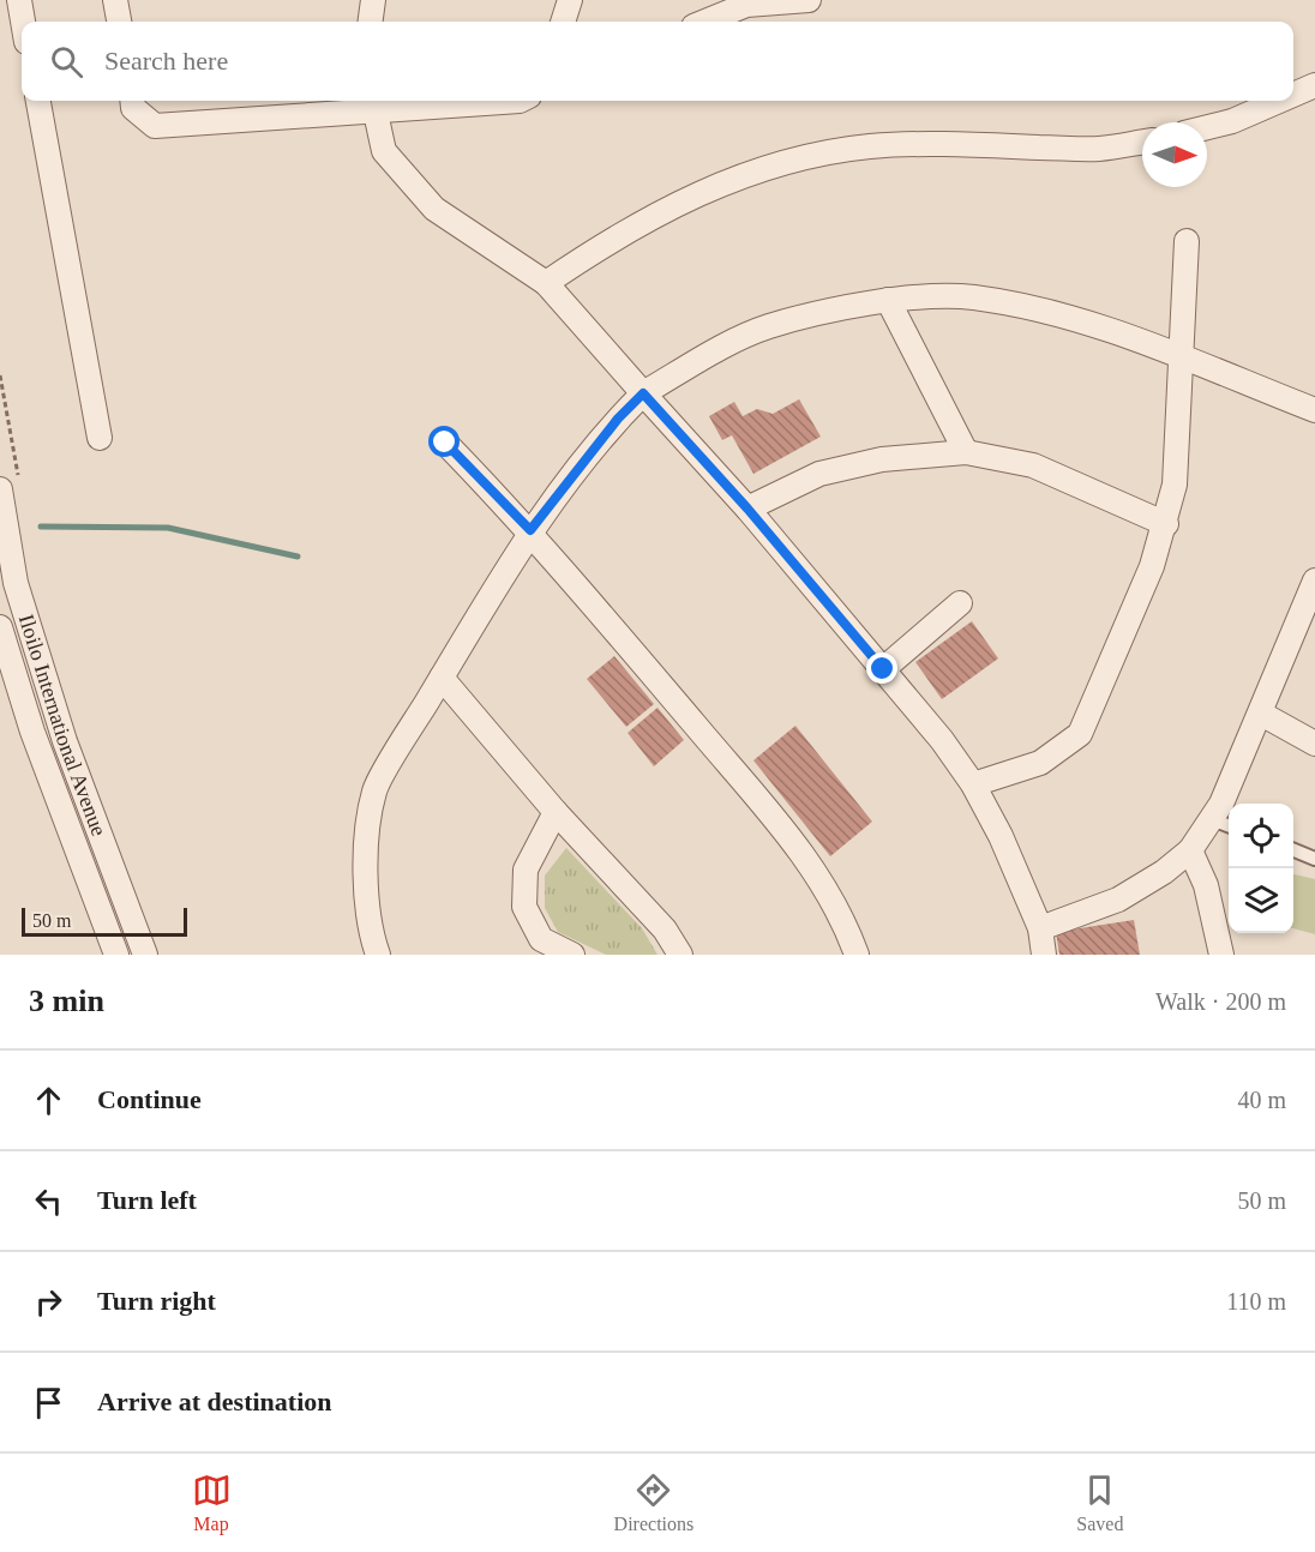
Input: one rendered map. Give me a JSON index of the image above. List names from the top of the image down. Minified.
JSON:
{"streets":{"street":["Iloilo International Avenue"]},"scale_bar":"50 m","north":"right","page":{"search":"Search here","scale":"50 m","heading":["3 min","Walk · 200 m"],"list":[["Continue","40 m"],["Turn left","50 m"],["Turn right","110 m"],"Arrive at destination"],"nav":["Map","Directions","Saved"]}}
